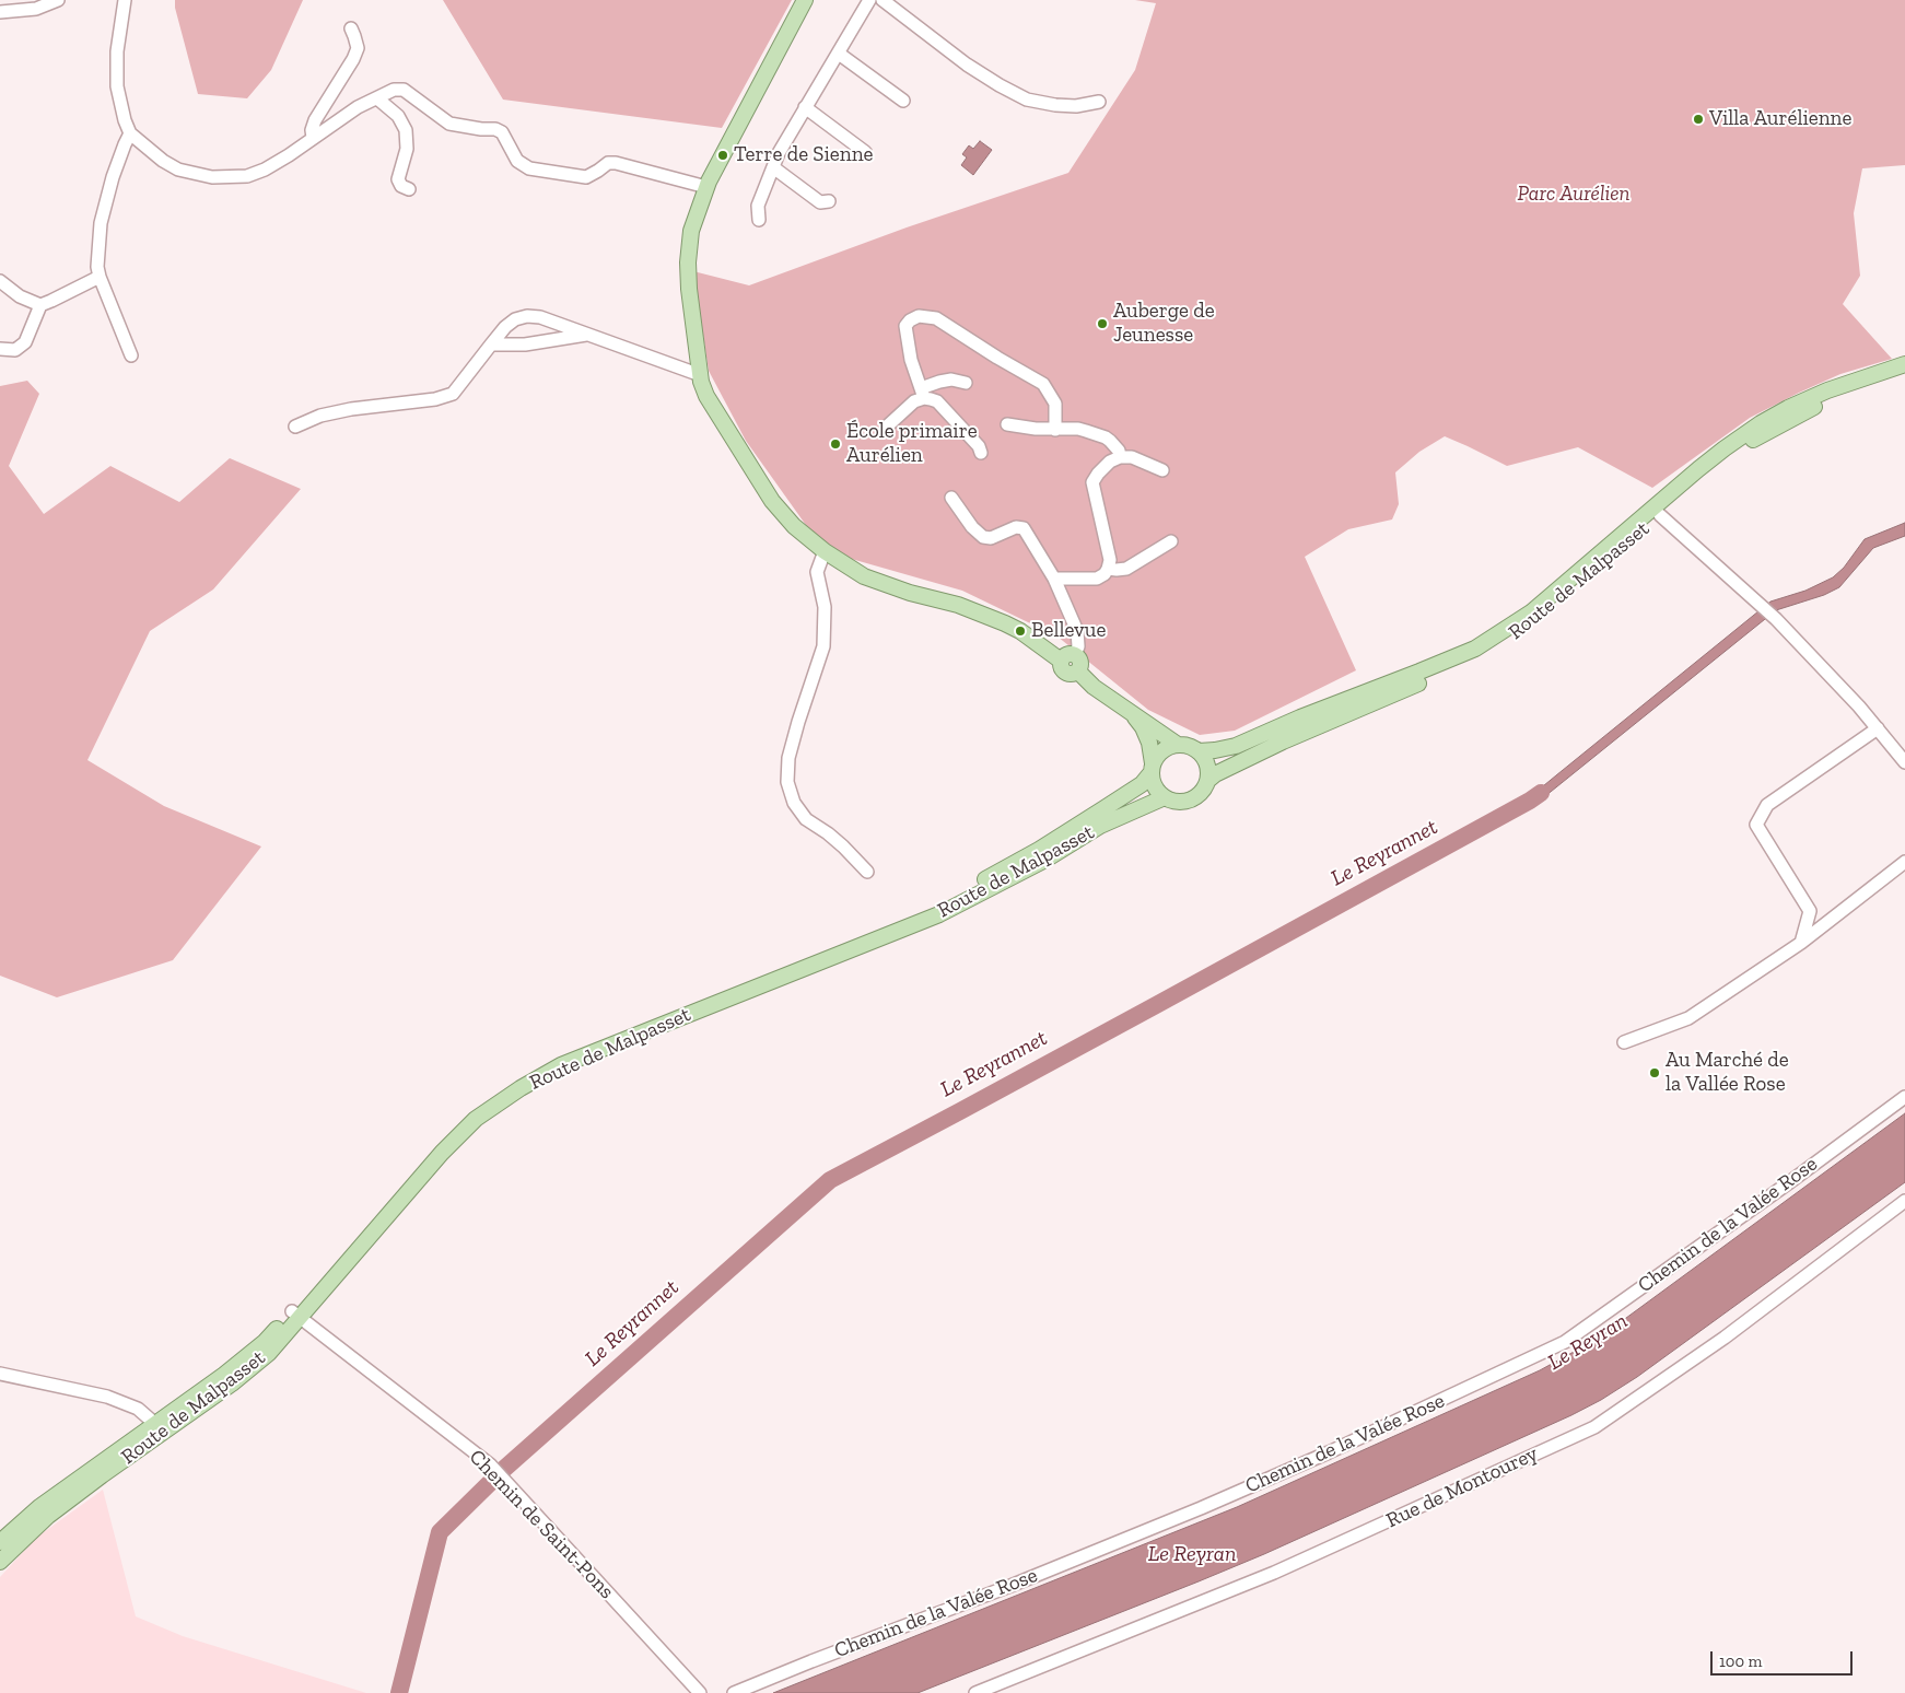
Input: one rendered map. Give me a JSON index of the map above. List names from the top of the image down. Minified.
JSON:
{"streets":{"main road":["Route de Malpasset"],"street":["Chemin de la Valée Rose","Rue de Montourey","Chemin de Saint-Pons"]},"crossings":[["Route de Malpasset","Chemin de Saint-Pons"]],"water":["Le Reyrannet","Le Reyran"],"parks":["Parc Aurélien"],"places":["Villa Aurélienne","Terre de Sienne","Auberge de Jeunesse","École primaire Aurélien","Bellevue","Au Marché de la Vallée Rose"],"scale_bar":"100 m"}
